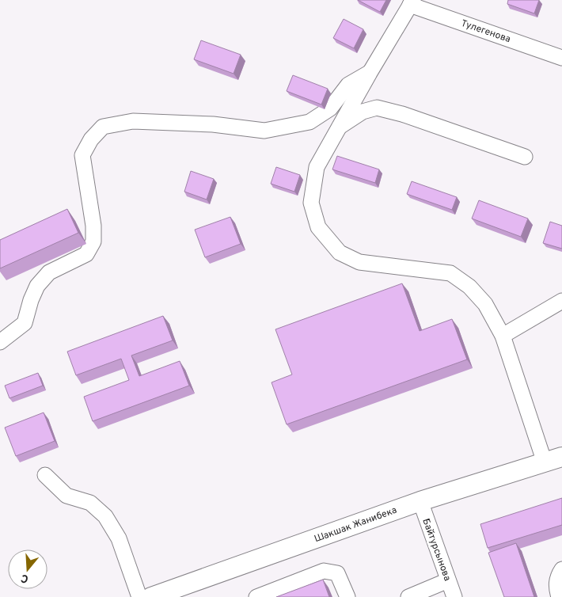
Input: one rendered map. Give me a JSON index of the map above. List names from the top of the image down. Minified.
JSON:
{"streets":{"main road":["Шакшак Жанибека"],"street":["Тулегенова","Байтурсынова"]},"crossings":[["Шакшак Жанибека","Байтурсынова"]],"north":"bottom"}
